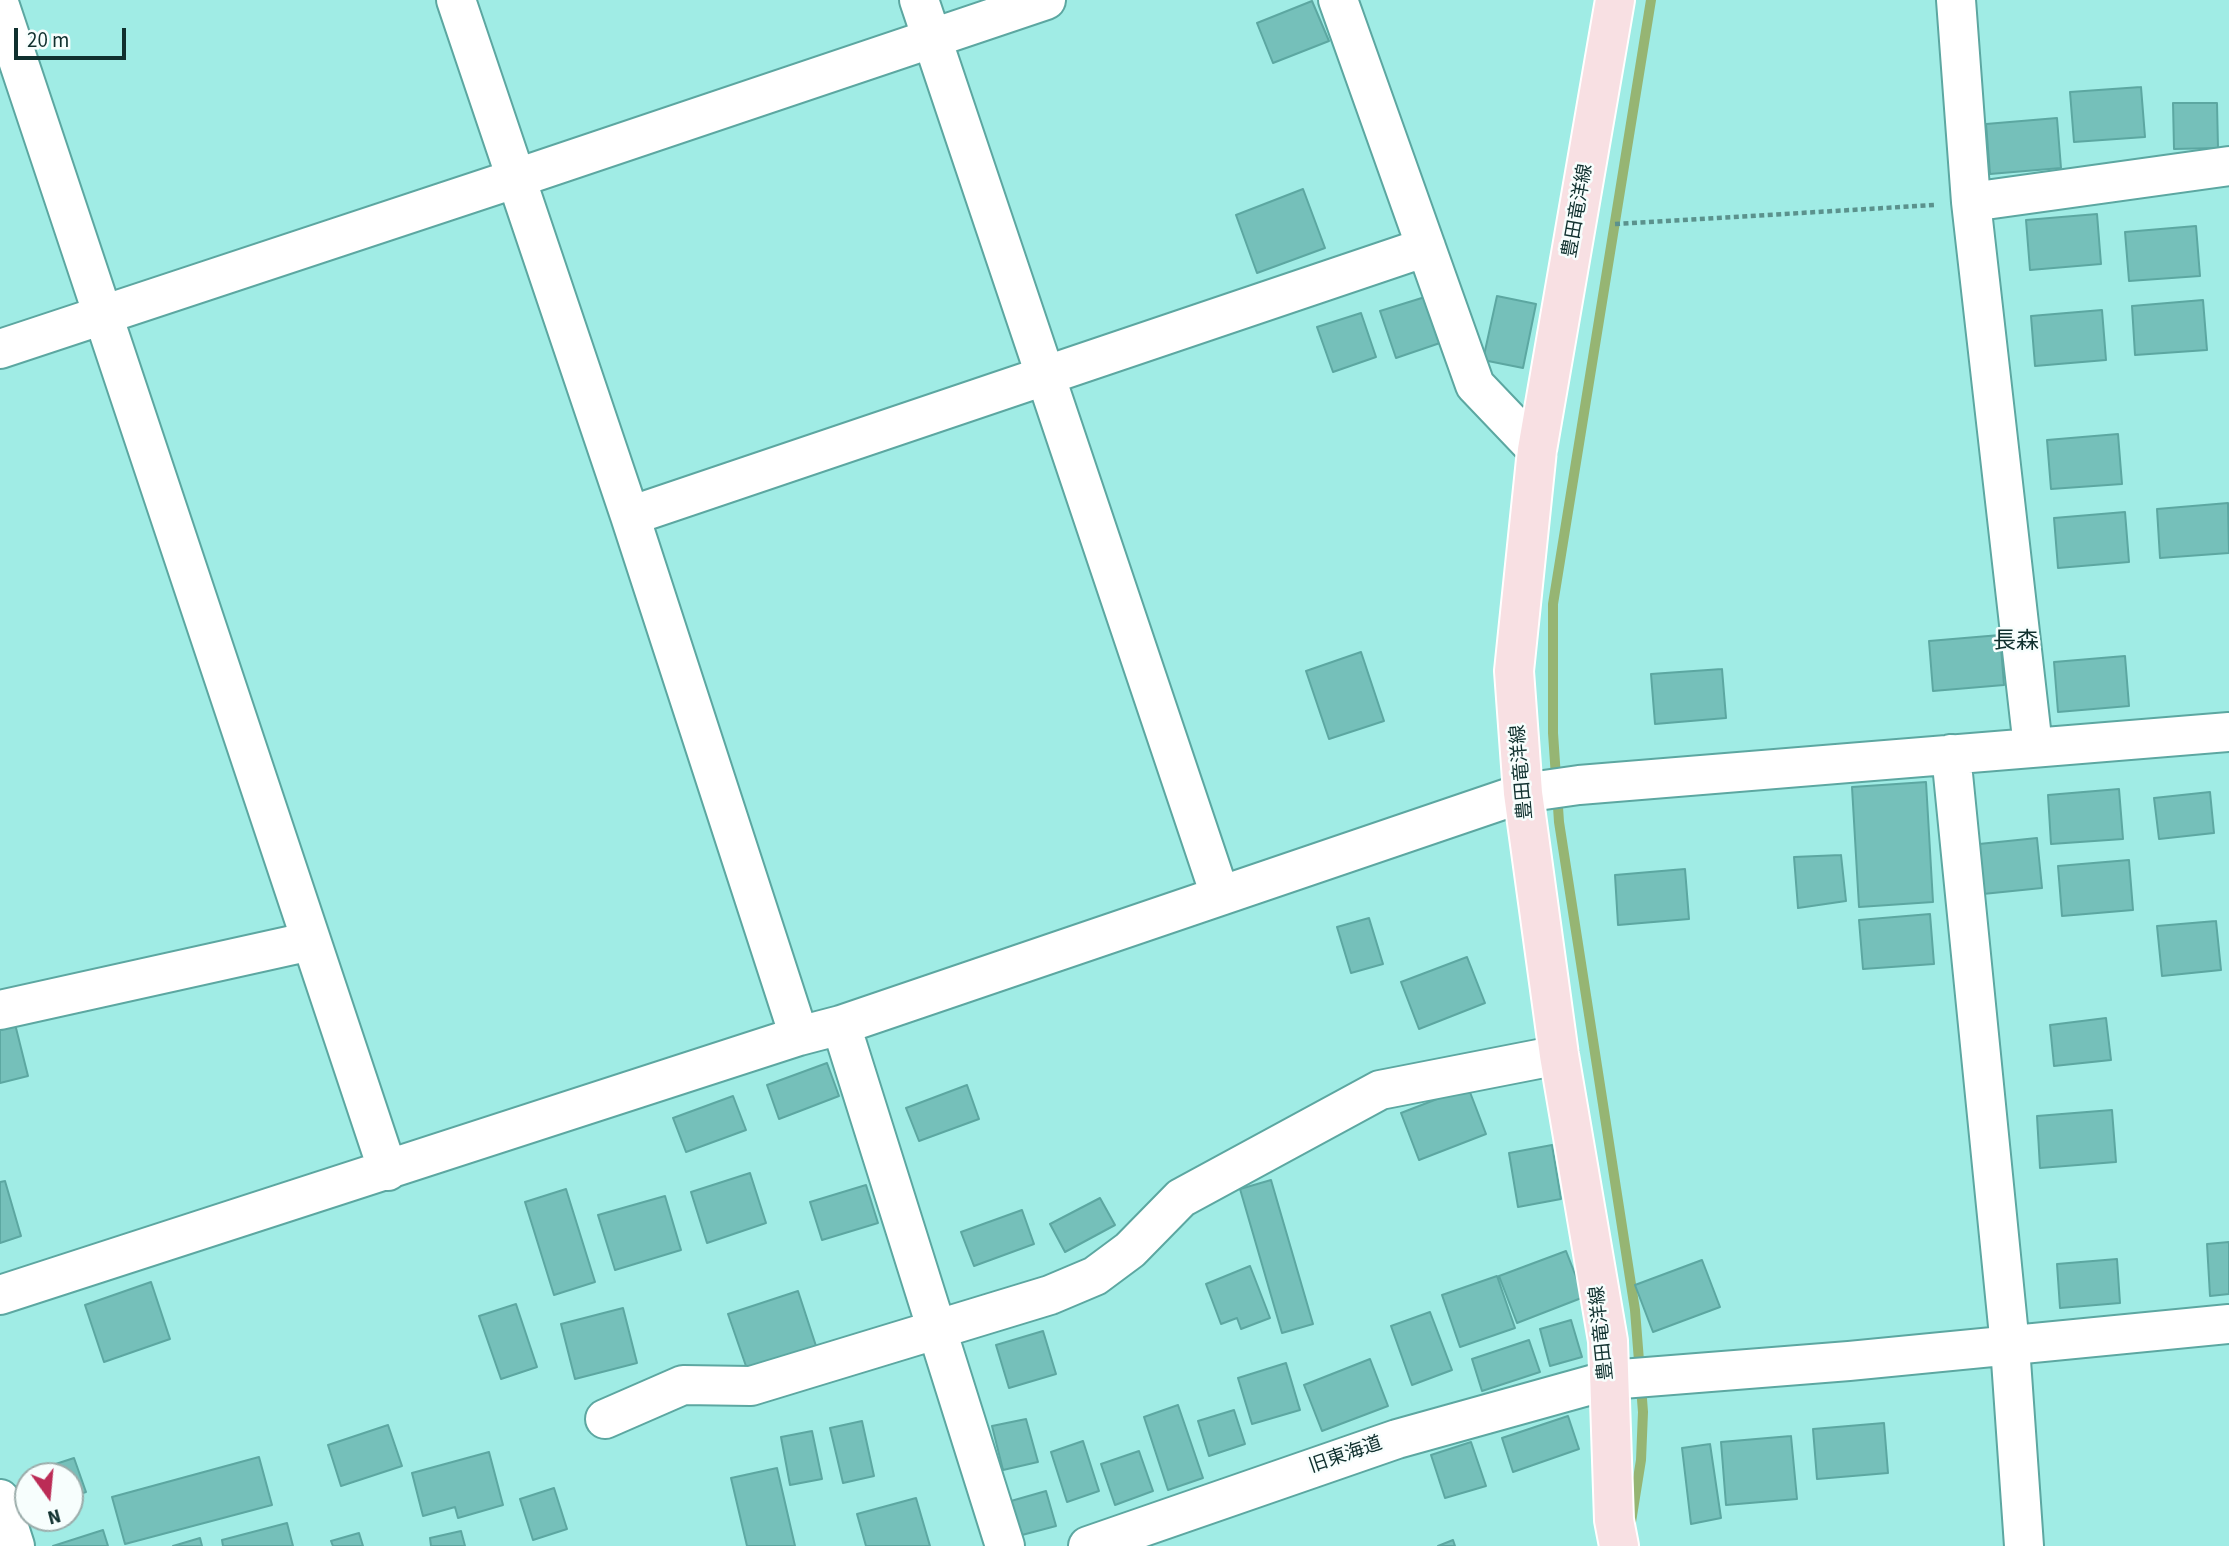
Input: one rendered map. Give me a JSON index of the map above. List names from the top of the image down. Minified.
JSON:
{"streets":{"main road":["豊田竜洋線"],"street":["旧東海道"]},"crossings":[["豊田竜洋線","旧東海道"]],"districts":["長森"],"scale_bar":"20 m","north":"bottom"}
